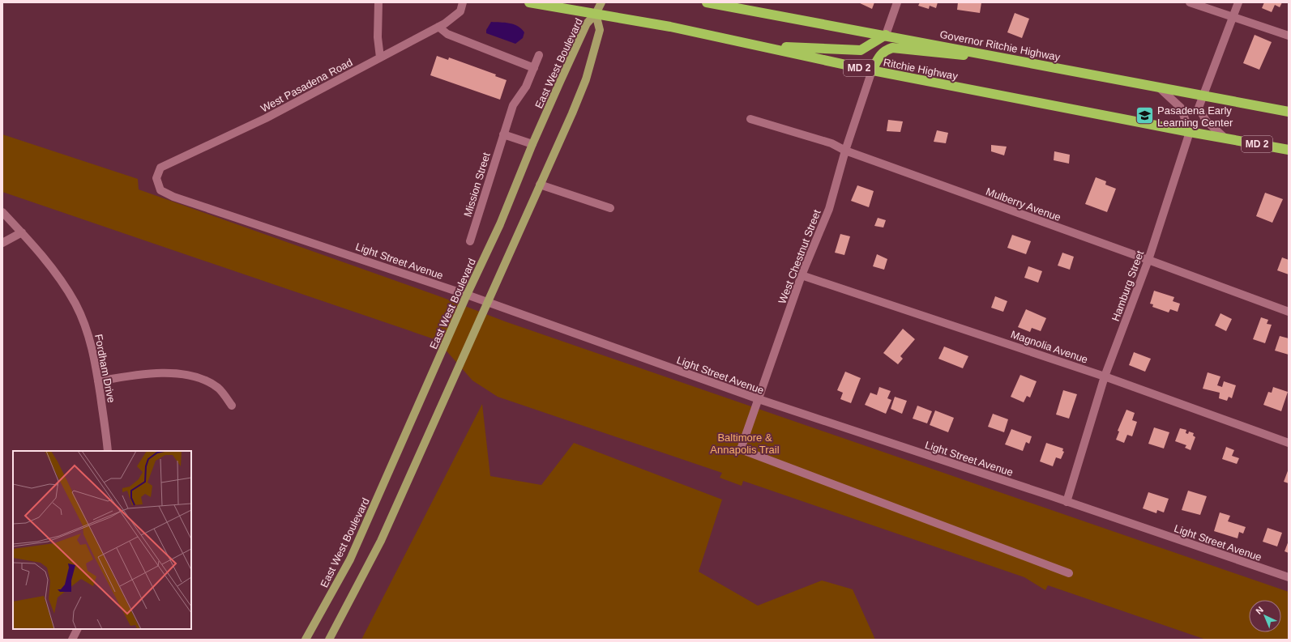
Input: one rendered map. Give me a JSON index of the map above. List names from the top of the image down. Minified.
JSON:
{"streets":{"highway":["Governor Ritchie Highway","MD 2","Ritchie Highway"],"main road":["East West Boulevard"],"street":["West Pasadena Road","Mission Street","Mulberry Avenue","West Chestnut Street","Light Street Avenue","Hamburg Street","Magnolia Avenue","Fordham Drive"]},"crossings":[["East West Boulevard","Ritchie Highway"],["East West Boulevard","Light Street Avenue"],["Ritchie Highway","West Chestnut Street"],["Ritchie Highway","Hamburg Street"],["West Pasadena Road","Light Street Avenue"],["Mulberry Avenue","West Chestnut Street"],["Mulberry Avenue","Hamburg Street"],["West Chestnut Street","Light Street Avenue"],["West Chestnut Street","Magnolia Avenue"],["Light Street Avenue","Hamburg Street"],["Hamburg Street","Magnolia Avenue"]],"parks":["Baltimore & Annapolis Trail"],"places":{"school or university":["Pasadena Early Learning Center"]},"north":"top left"}
